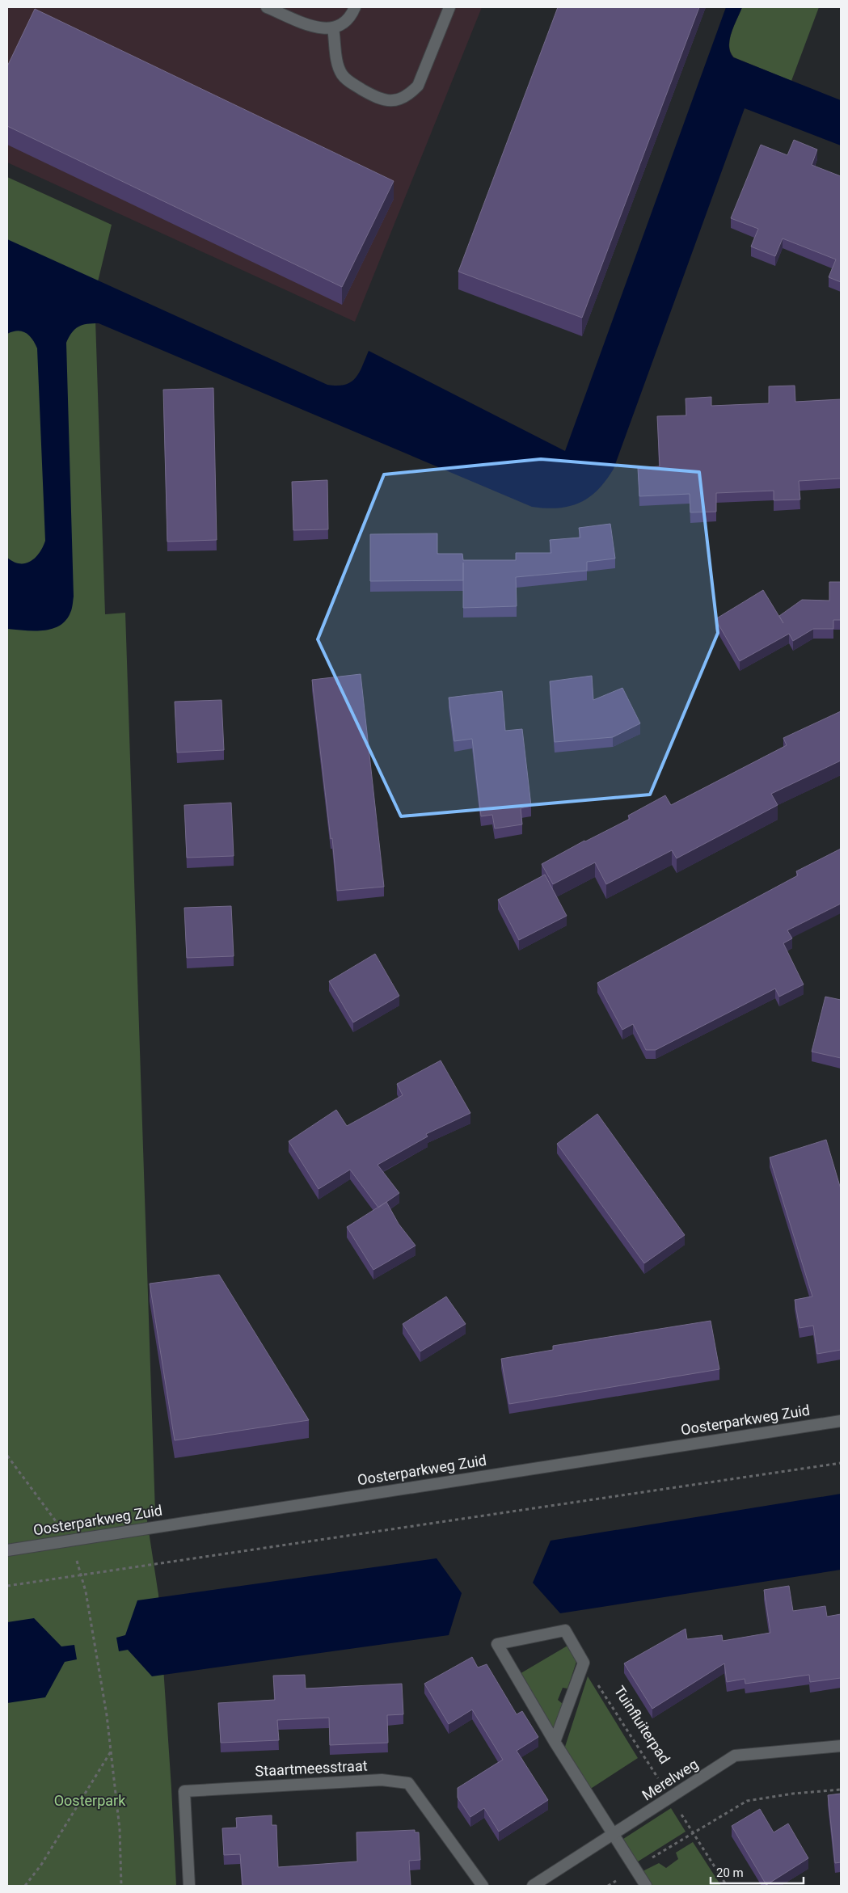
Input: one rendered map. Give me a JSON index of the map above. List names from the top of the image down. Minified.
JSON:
{"streets":{"street":["Oosterparkweg Zuid","Staartmeesstraat","Merelweg"],"path":["Tuinfluiterpad"]},"crossings":[["Tuinfluiterpad","Merelweg"]],"parks":["Oosterpark"],"scale_bar":"20 m"}
